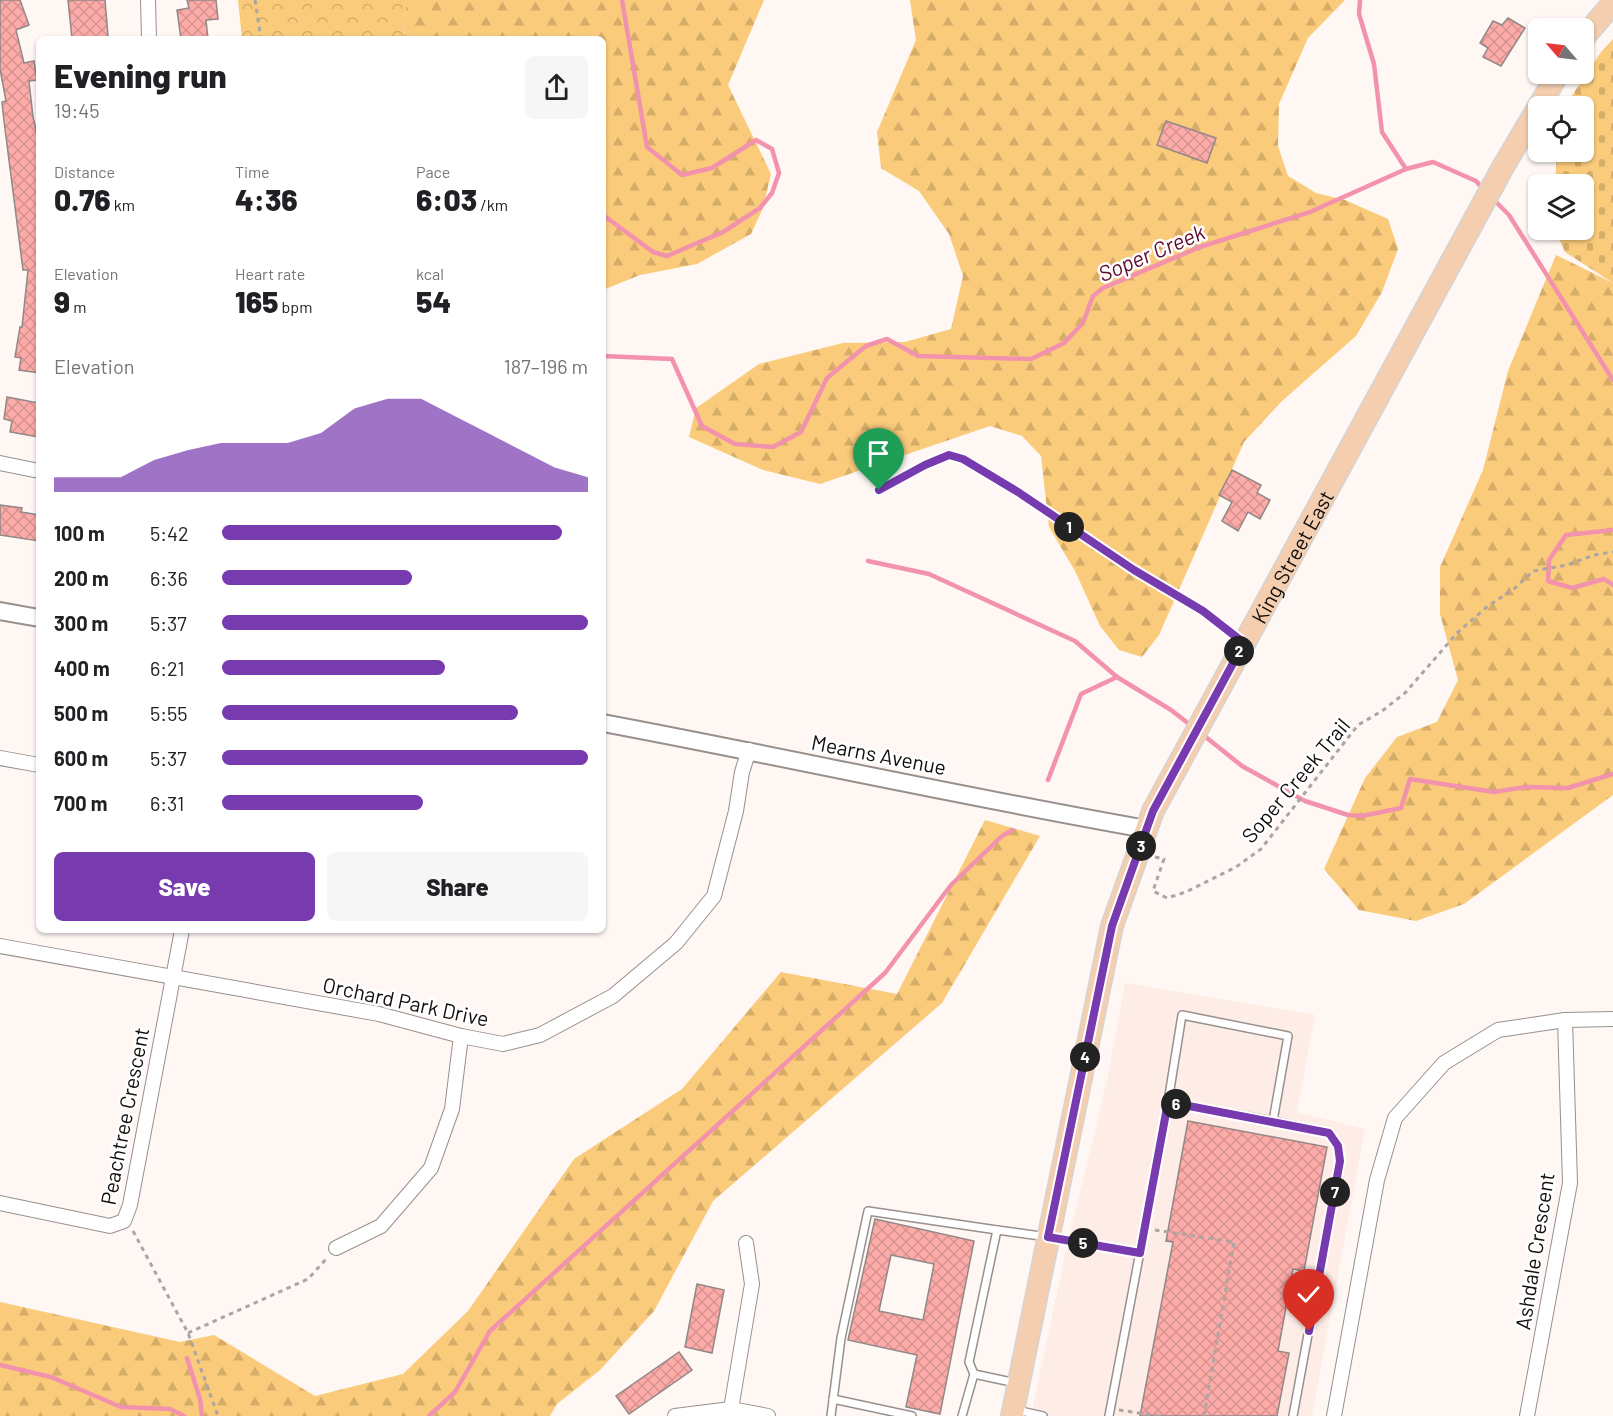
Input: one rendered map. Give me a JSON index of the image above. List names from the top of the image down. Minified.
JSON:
{"streets":{"main road":["King Street East"],"street":["Mearns Avenue","Orchard Park Drive","Peachtree Crescent","Ashdale Crescent"],"path":["Soper Creek Trail"]},"crossings":[["King Street East","Mearns Avenue"],["King Street East","Soper Creek Trail"],["Mearns Avenue","Orchard Park Drive"],["Orchard Park Drive","Peachtree Crescent"]],"water":["Soper Creek"],"north":"top left","page":{"heading":["Evening run","19:45"],"stats":[["Distance","0.76 km"],["Time","4:36"],["Pace","6:03 /km"],["Elevation","9 m"],["Heart rate","165 bpm"],["kcal","54"]],"chart":["Elevation","187–196 m"],"list":[{"name":"100 m","note":"5:42"},{"name":"200 m","note":"6:36"},{"name":"300 m","note":"5:37"},{"name":"400 m","note":"6:21"},{"name":"500 m","note":"5:55"},{"name":"600 m","note":"5:37"},{"name":"700 m","note":"6:31"}],"pins":["1","2","3","4","6","7","5"],"buttons":["Save","Share"]}}
